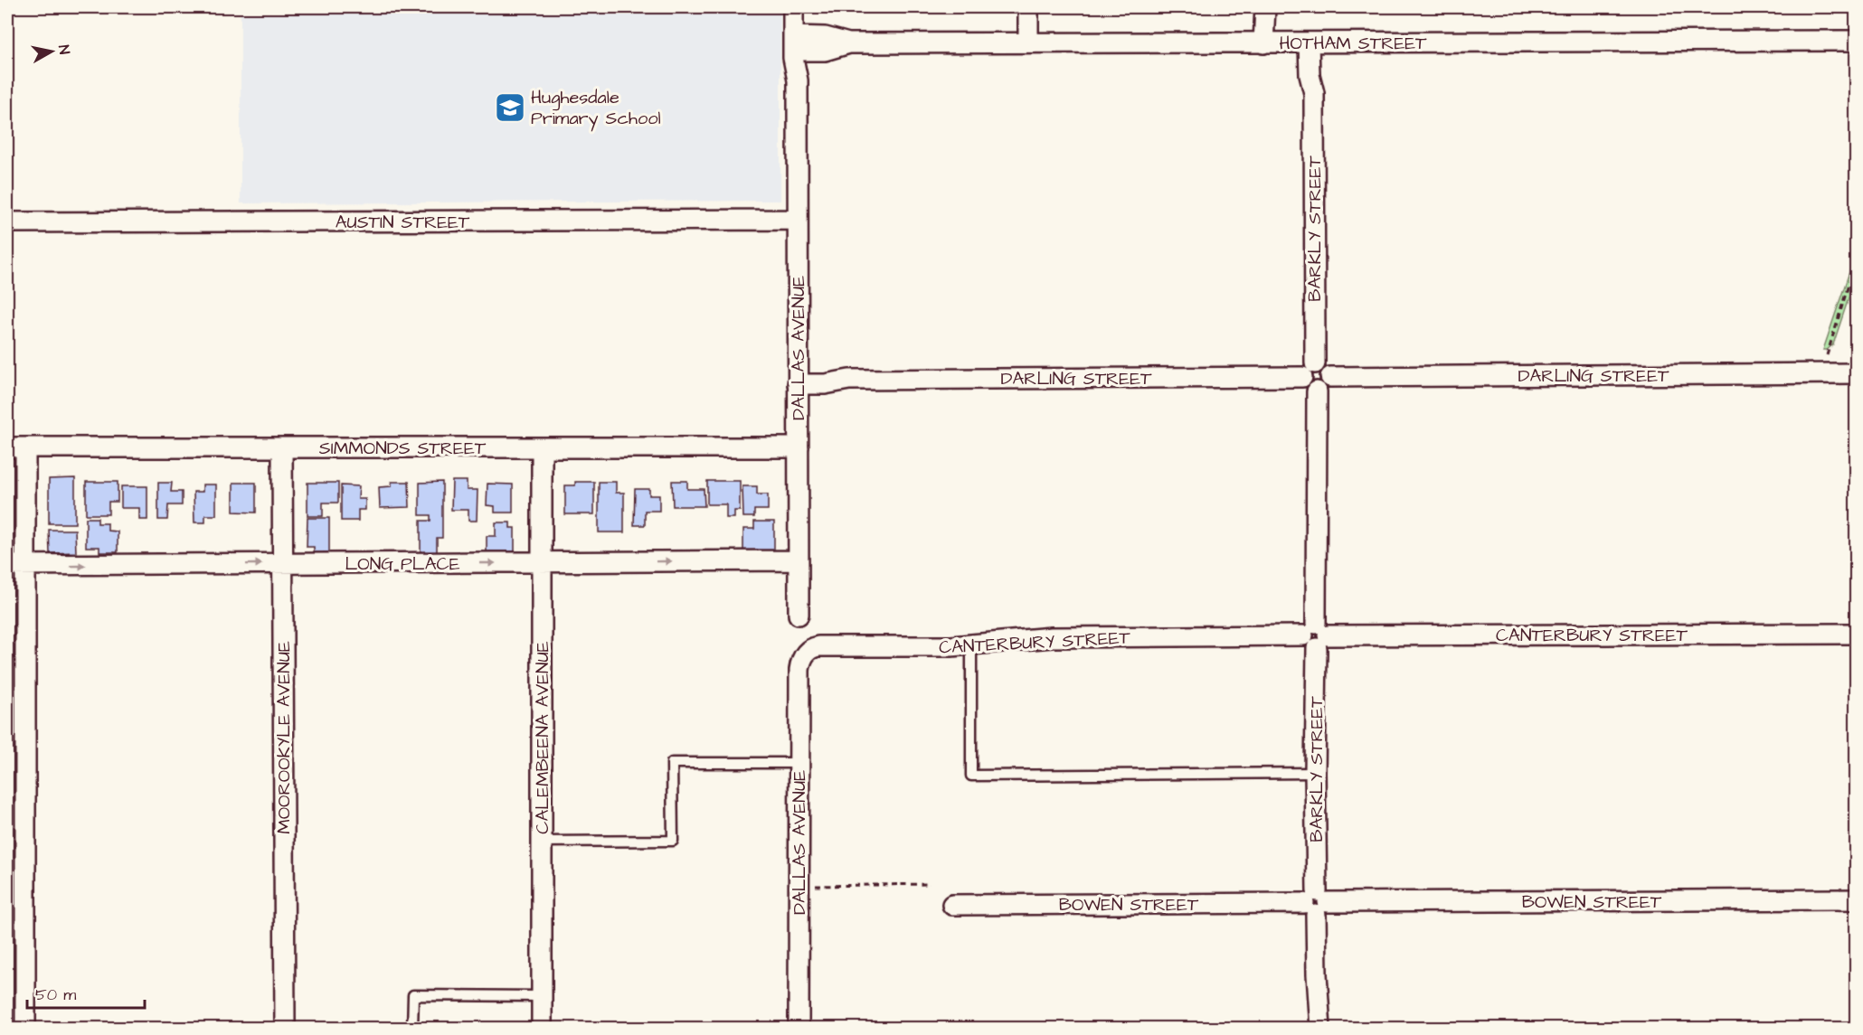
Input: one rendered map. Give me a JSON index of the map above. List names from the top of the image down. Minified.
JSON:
{"streets":{"street":["HOTHAM STREET","AUSTIN STREET","BARKLY STREET","DALLAS AVENUE","DARLING STREET","SIMMONDS STREET","LONG PLACE","CANTERBURY STREET","MOOROOKYLE AVENUE","CALEMBEENA AVENUE","BOWEN STREET"]},"crossings":[["HOTHAM STREET","BARKLY STREET"],["HOTHAM STREET","DALLAS AVENUE"],["AUSTIN STREET","DALLAS AVENUE"],["BARKLY STREET","DARLING STREET"],["BARKLY STREET","CANTERBURY STREET"],["BARKLY STREET","BOWEN STREET"],["DALLAS AVENUE","DARLING STREET"],["DALLAS AVENUE","SIMMONDS STREET"],["DALLAS AVENUE","LONG PLACE"],["DALLAS AVENUE","CANTERBURY STREET"],["SIMMONDS STREET","MOOROOKYLE AVENUE"],["SIMMONDS STREET","CALEMBEENA AVENUE"],["LONG PLACE","MOOROOKYLE AVENUE"],["LONG PLACE","CALEMBEENA AVENUE"]],"one_way":["LONG PLACE"],"places":{"school or university":["Hughesdale Primary School"]},"scale_bar":"50 m","north":"right"}
